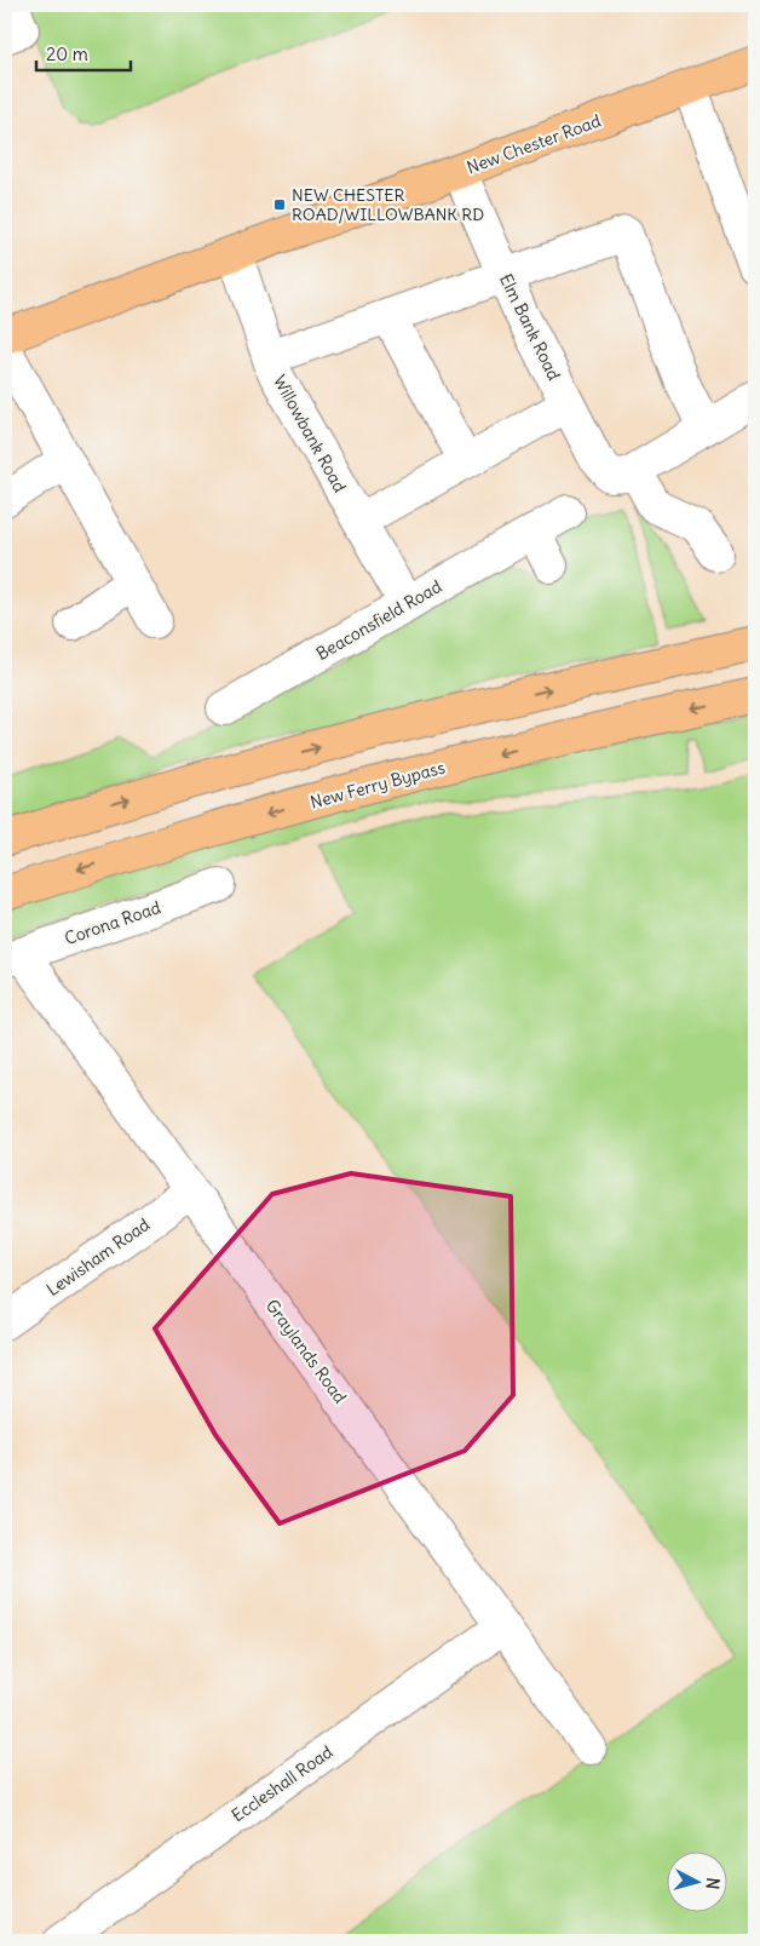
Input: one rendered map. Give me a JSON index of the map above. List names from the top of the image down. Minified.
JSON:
{"streets":{"main road":["New Chester Road","New Ferry Bypass"],"street":["Elm Bank Road","Willowbank Road","Beaconsfield Road","Corona Road","Lewisham Road","Graylands Road","Eccleshall Road"]},"crossings":[["New Chester Road","Elm Bank Road"],["New Chester Road","Willowbank Road"],["Willowbank Road","Beaconsfield Road"],["Corona Road","Graylands Road"],["Lewisham Road","Graylands Road"],["Graylands Road","Eccleshall Road"]],"places":{"transit":["NEW CHESTER ROAD/WILLOWBANK RD"]},"scale_bar":"20 m","north":"right"}
